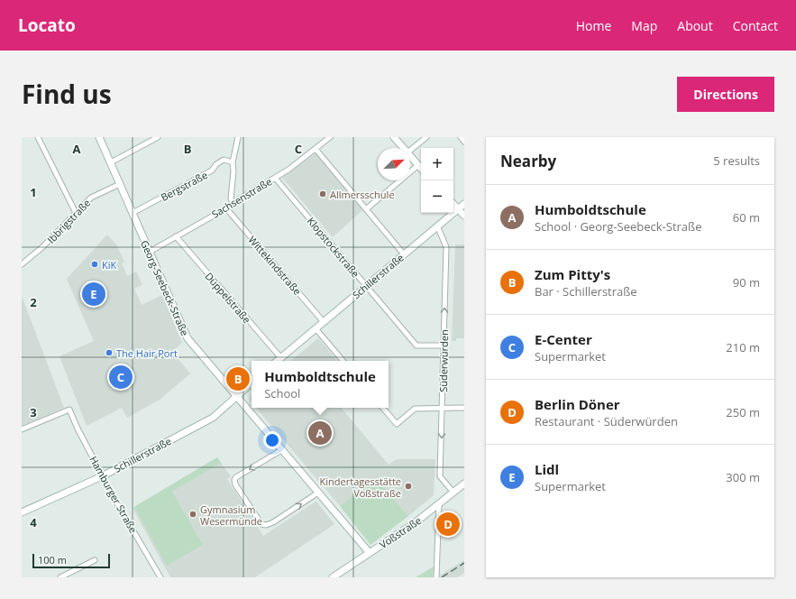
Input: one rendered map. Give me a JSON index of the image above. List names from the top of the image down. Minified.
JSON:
{"streets":{"street":["Bergstraße","Sachsenstraße","Ibbrigstraße","Klopstockstraße","Wittekindstraße","Schillerstraße","Georg-Seebeck-Straße","Düppelstraße","Süderwürden","Hamburger Straße","Voßstraße"]},"crossings":[["Bergstraße","Georg-Seebeck-Straße"],["Sachsenstraße","Klopstockstraße"],["Sachsenstraße","Wittekindstraße"],["Sachsenstraße","Georg-Seebeck-Straße"],["Sachsenstraße","Düppelstraße"],["Ibbrigstraße","Georg-Seebeck-Straße"],["Klopstockstraße","Schillerstraße"],["Klopstockstraße","Süderwürden"],["Wittekindstraße","Schillerstraße"],["Schillerstraße","Georg-Seebeck-Straße"],["Schillerstraße","Düppelstraße"],["Schillerstraße","Süderwürden"],["Schillerstraße","Hamburger Straße"],["Georg-Seebeck-Straße","Voßstraße"],["Süderwürden","Voßstraße"]],"places":["Allmersschule","KiK","The Hair Port","Kindertagesstätte Voßstraße","Gymnasium Wesermünde"],"scale_bar":"100 m","north":"top right","page":{"header":"Locato","nav":["Home","Map","About","Contact"],"title":"Find us","buttons":"Directions","heading":["Nearby","5 results"],"map_buttons":["+","−"],"list":[{"mark":"A","name":"Humboldtschule","note":"School · Georg-Seebeck-Straße","value":"60 m"},{"mark":"B","name":"Zum Pitty's","note":"Bar · Schillerstraße","value":"90 m"},{"mark":"C","name":"E-Center","note":"Supermarket","value":"210 m"},{"mark":"D","name":"Berlin Döner","note":"Restaurant · Süderwürden","value":"250 m"},{"mark":"E","name":"Lidl","note":"Supermarket","value":"300 m"}],"pins":["E","C","B","A","D"],"popup":["Humboldtschule","School"],"scale":"100 m"},"grid":{"columns":["A","B","C"],"rows":["1","2","3","4"]}}
